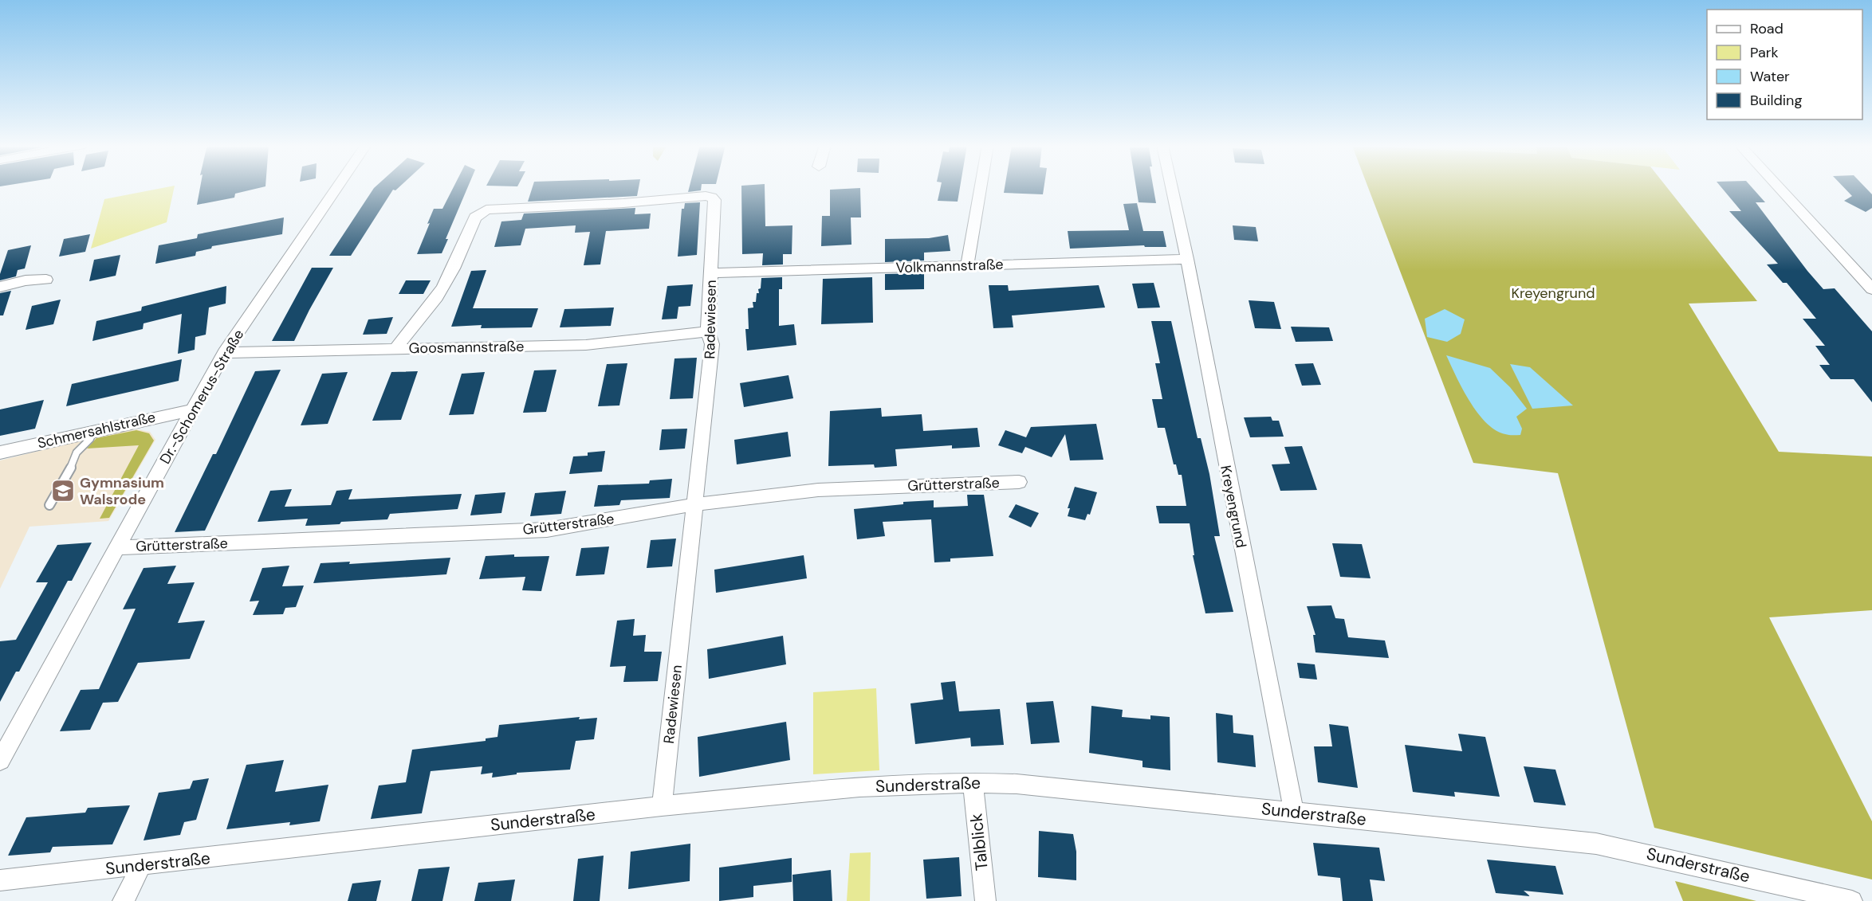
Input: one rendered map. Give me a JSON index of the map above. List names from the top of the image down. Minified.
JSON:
{"streets":{"street":["Volkmannstraße","Radewiesen","Goosmannstraße","Dr.-Schomerus-Straße","Schmersahlstraße","Grütterstraße","Kreyengrund","Sunderstraße","Talblick"]},"crossings":[["Volkmannstraße","Radewiesen"],["Volkmannstraße","Kreyengrund"],["Radewiesen","Goosmannstraße"],["Radewiesen","Grütterstraße"],["Radewiesen","Sunderstraße"],["Goosmannstraße","Dr.-Schomerus-Straße"],["Dr.-Schomerus-Straße","Schmersahlstraße"],["Dr.-Schomerus-Straße","Grütterstraße"],["Kreyengrund","Sunderstraße"],["Sunderstraße","Talblick"]],"parks":["Kreyengrund"],"places":{"school or university":["Gymnasium Walsrode"]},"legend":["Road","Park","Water","Building"]}
